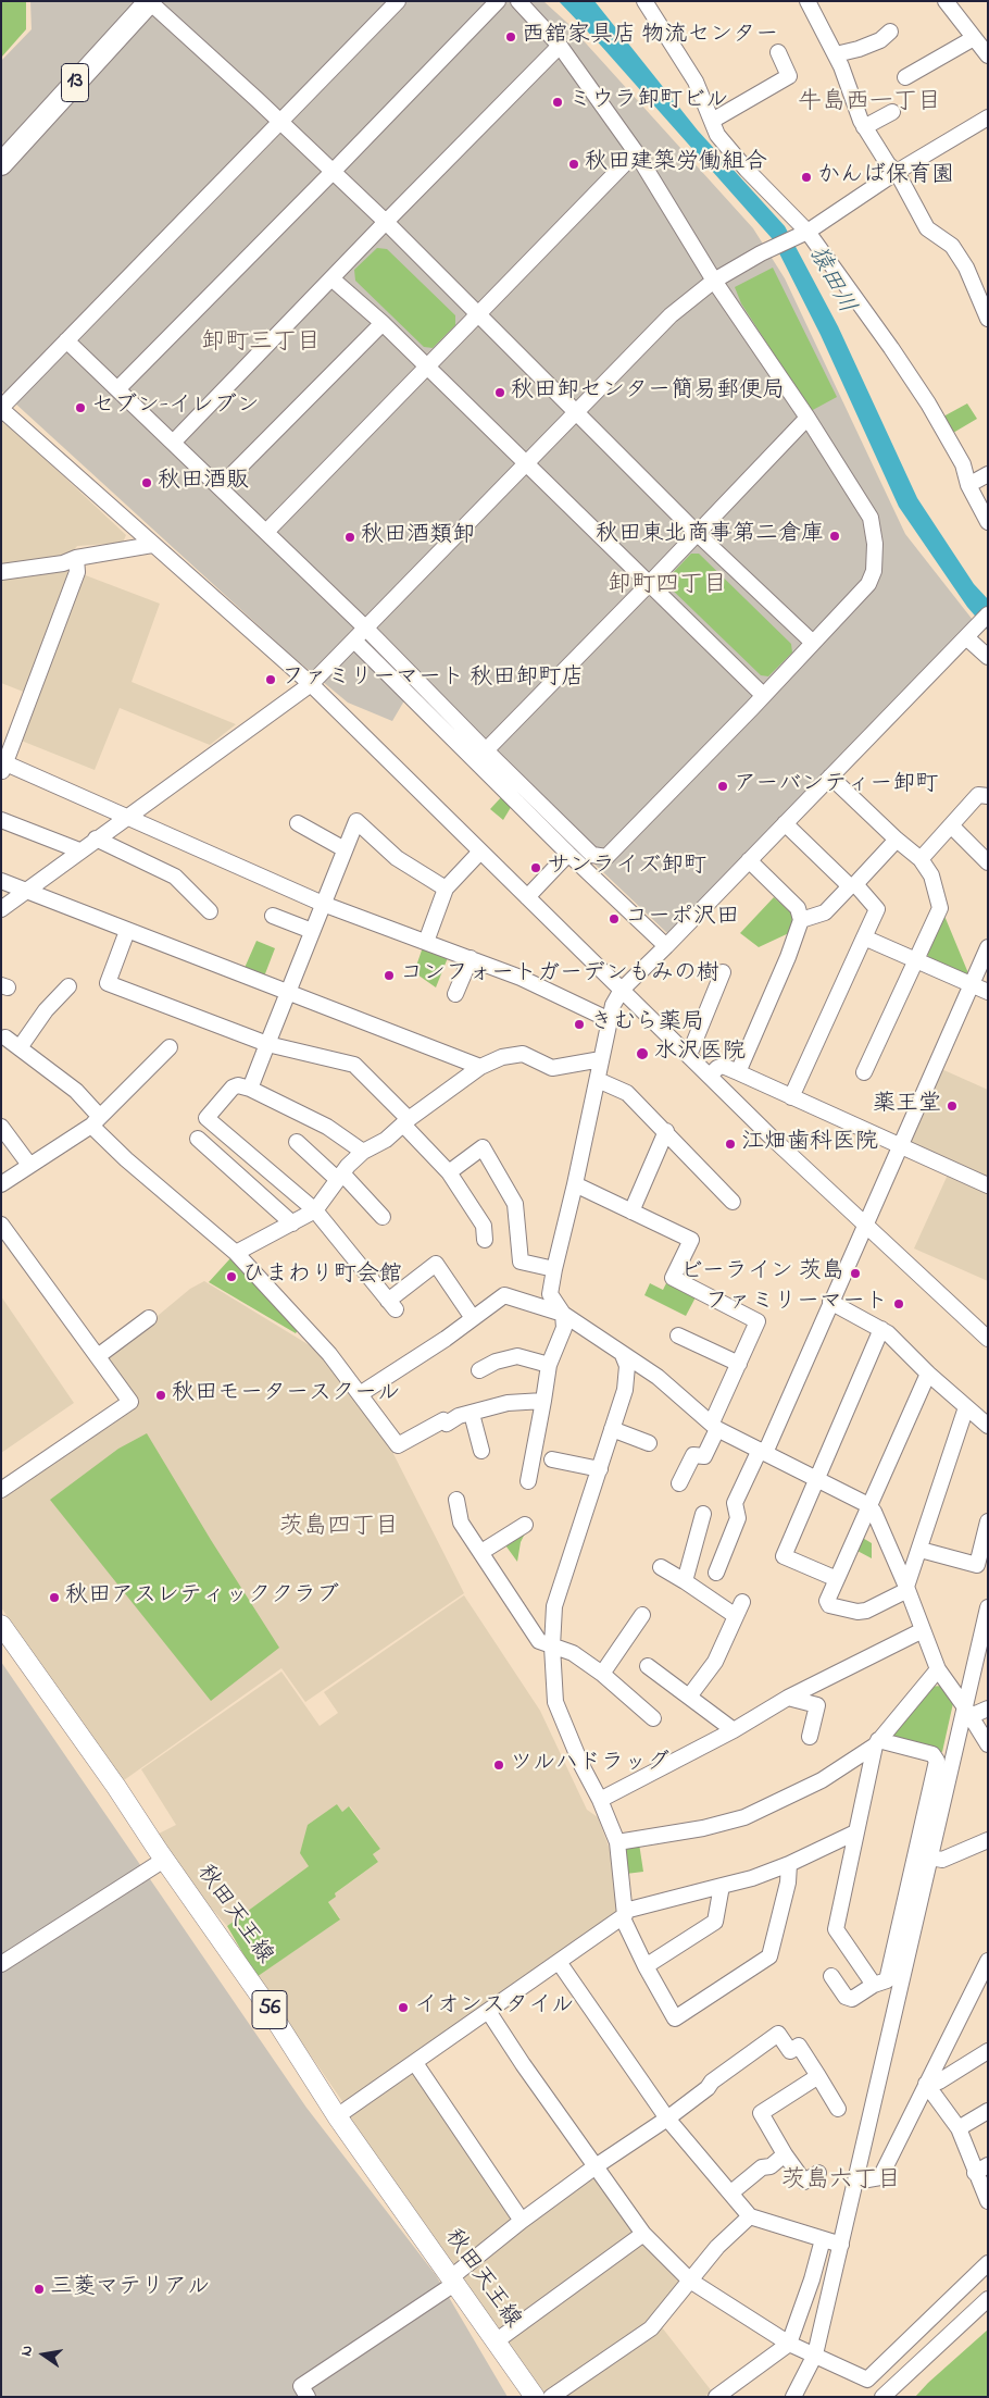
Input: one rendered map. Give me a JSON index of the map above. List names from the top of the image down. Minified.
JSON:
{"streets":{"highway":["13"],"main road":["秋田天王線","56"]},"districts":["牛島西一丁目","卸町三丁目","卸町四丁目","茨島四丁目","茨島六丁目"],"water":["猿田川"],"places":["西舘家具店 物流センター","ミウラ卸町ビル","秋田建築労働組合","かんば保育園","秋田卸センター簡易郵便局","セブン-イレブン","秋田酒販","秋田東北商事第二倉庫","秋田酒類卸","ファミリーマート 秋田卸町店","アーバンティー卸町","サンライズ卸町","コーポ沢田","コンフォートガーデンもみの樹","きむら薬局","水沢医院","薬王堂","江畑歯科医院","ビーライン 茨島","ひまわり町会館","ファミリーマート","秋田モータースクール","秋田アスレティッククラブ","ツルハドラッグ","イオンスタイル","三菱マテリアル"],"north":"left"}
